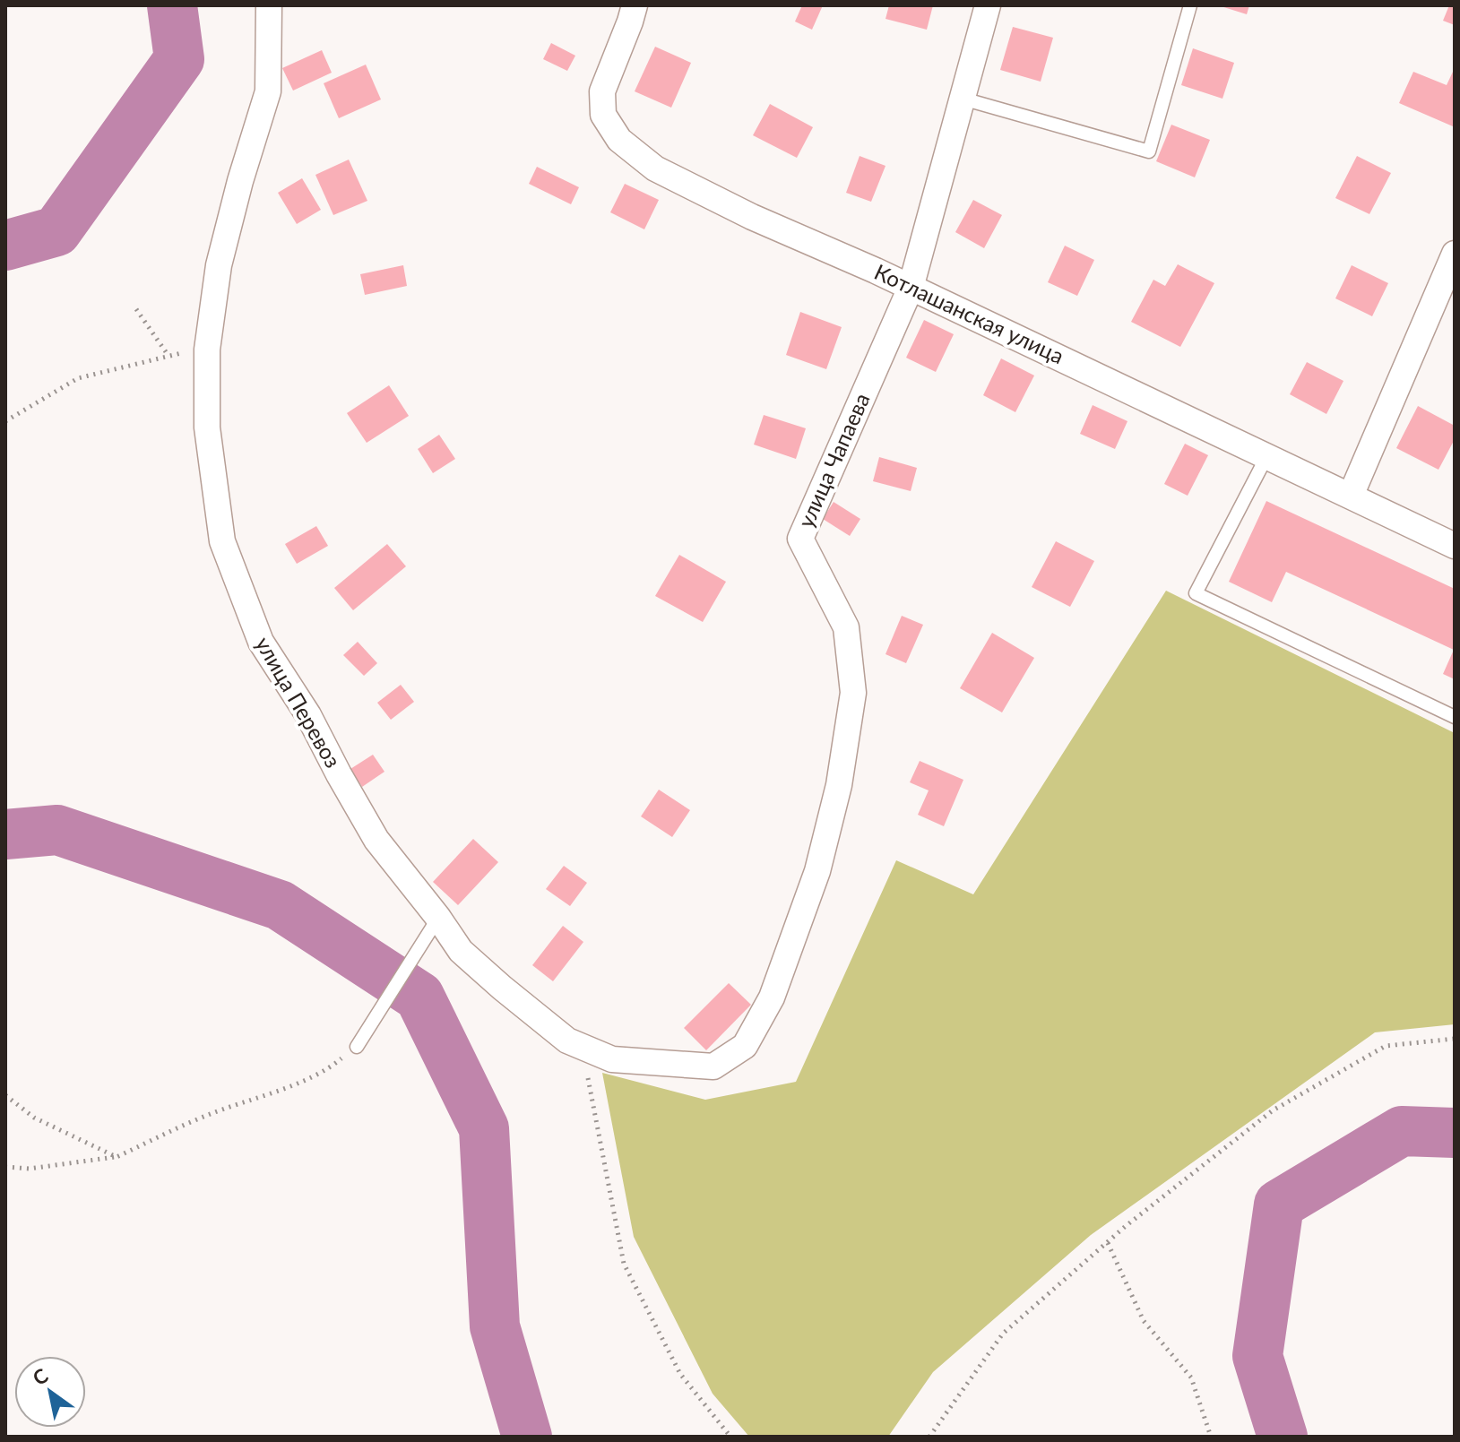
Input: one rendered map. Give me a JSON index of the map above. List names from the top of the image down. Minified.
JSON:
{"streets":{"street":["Котлашанская улица","улица Чапаева","улица Перевоз"]},"crossings":[["Котлашанская улица","улица Чапаева"],["улица Чапаева","улица Перевоз"]],"north":"top left"}
